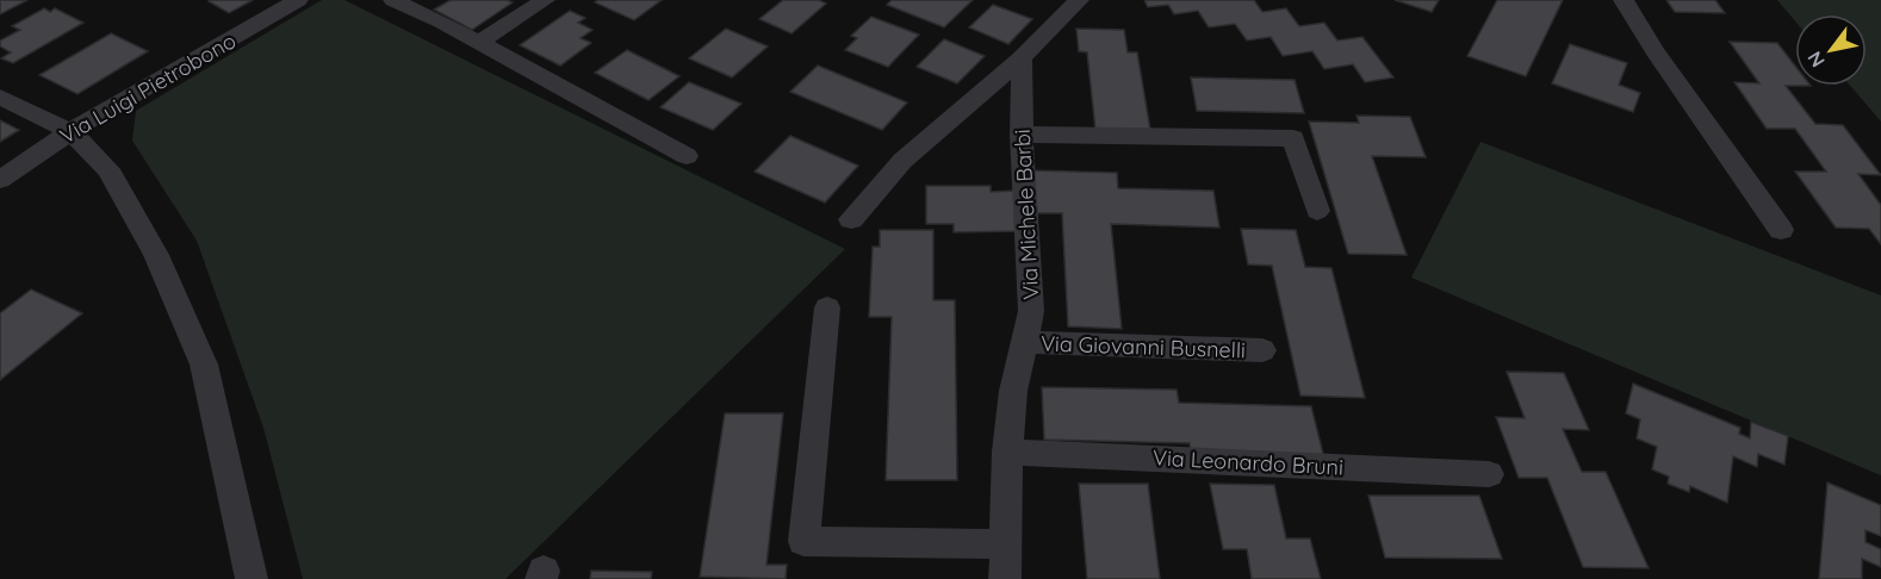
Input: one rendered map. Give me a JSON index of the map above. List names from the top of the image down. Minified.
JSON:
{"streets":{"street":["Via Luigi Pietrobono","Via Michele Barbi","Via Giovanni Busnelli","Via Leonardo Bruni"]},"crossings":[["Via Michele Barbi","Via Giovanni Busnelli"],["Via Michele Barbi","Via Leonardo Bruni"]],"north":"bottom left"}
